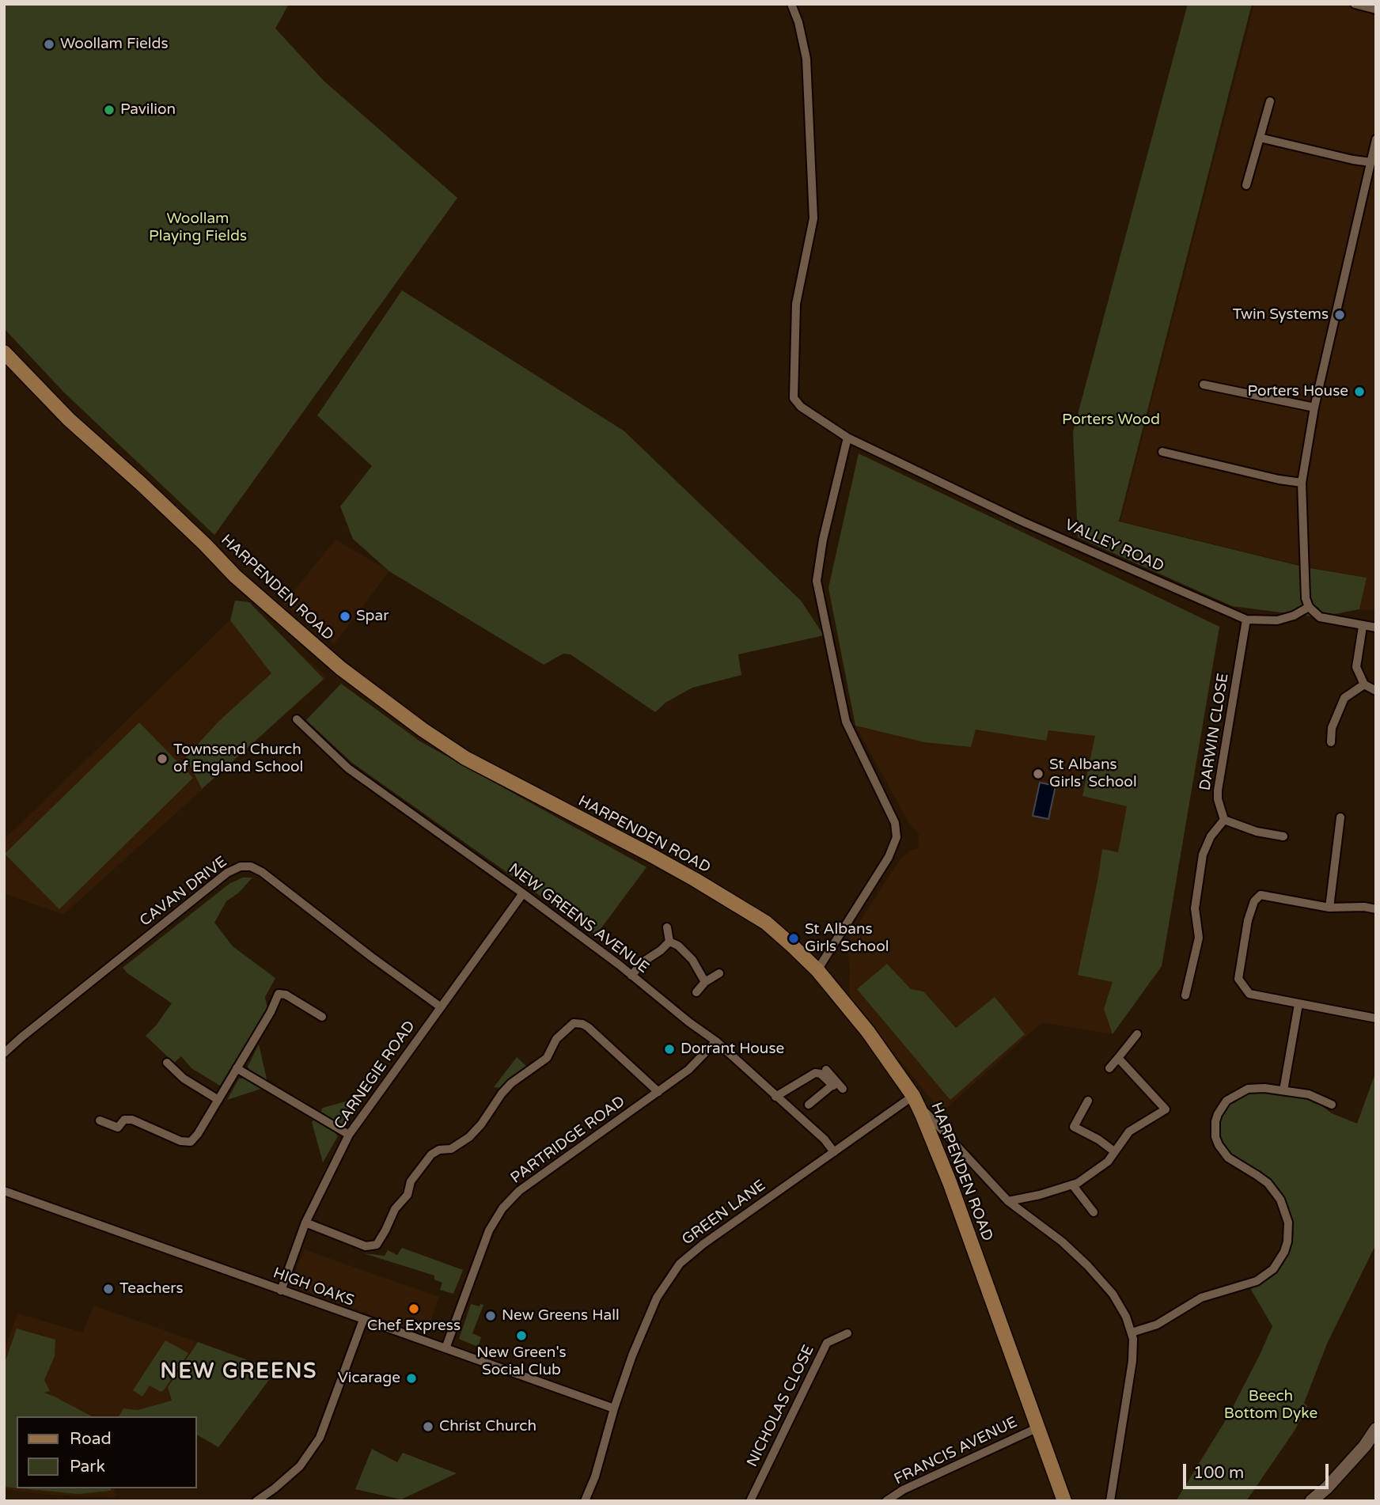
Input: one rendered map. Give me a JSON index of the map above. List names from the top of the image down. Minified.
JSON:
{"streets":{"main road":["HARPENDEN ROAD"],"street":["VALLEY ROAD","DARWIN CLOSE","CAVAN DRIVE","NEW GREENS AVENUE","CARNEGIE ROAD","PARTRIDGE ROAD","GREEN LANE","HIGH OAKS","NICHOLAS CLOSE","FRANCIS AVENUE"]},"crossings":[["VALLEY ROAD","DARWIN CLOSE"],["HARPENDEN ROAD","GREEN LANE"],["HARPENDEN ROAD","FRANCIS AVENUE"],["CAVAN DRIVE","CARNEGIE ROAD"],["NEW GREENS AVENUE","CARNEGIE ROAD"],["NEW GREENS AVENUE","PARTRIDGE ROAD"],["NEW GREENS AVENUE","GREEN LANE"],["CARNEGIE ROAD","HIGH OAKS"],["PARTRIDGE ROAD","HIGH OAKS"],["GREEN LANE","HIGH OAKS"]],"districts":["NEW GREENS"],"parks":["Woollam Playing Fields","Porters Wood","Beech Bottom Dyke"],"places":["Woollam Fields","Pavilion","Twin Systems","Porters House","Spar","Townsend Church of England School","St Albans Girls' School","St Albans Girls School","Dorrant House","Teachers","Chef Express","New Greens Hall","New Green's Social Club","Vicarage","Christ Church"],"legend":["Road","Park"],"scale_bar":"100 m"}
